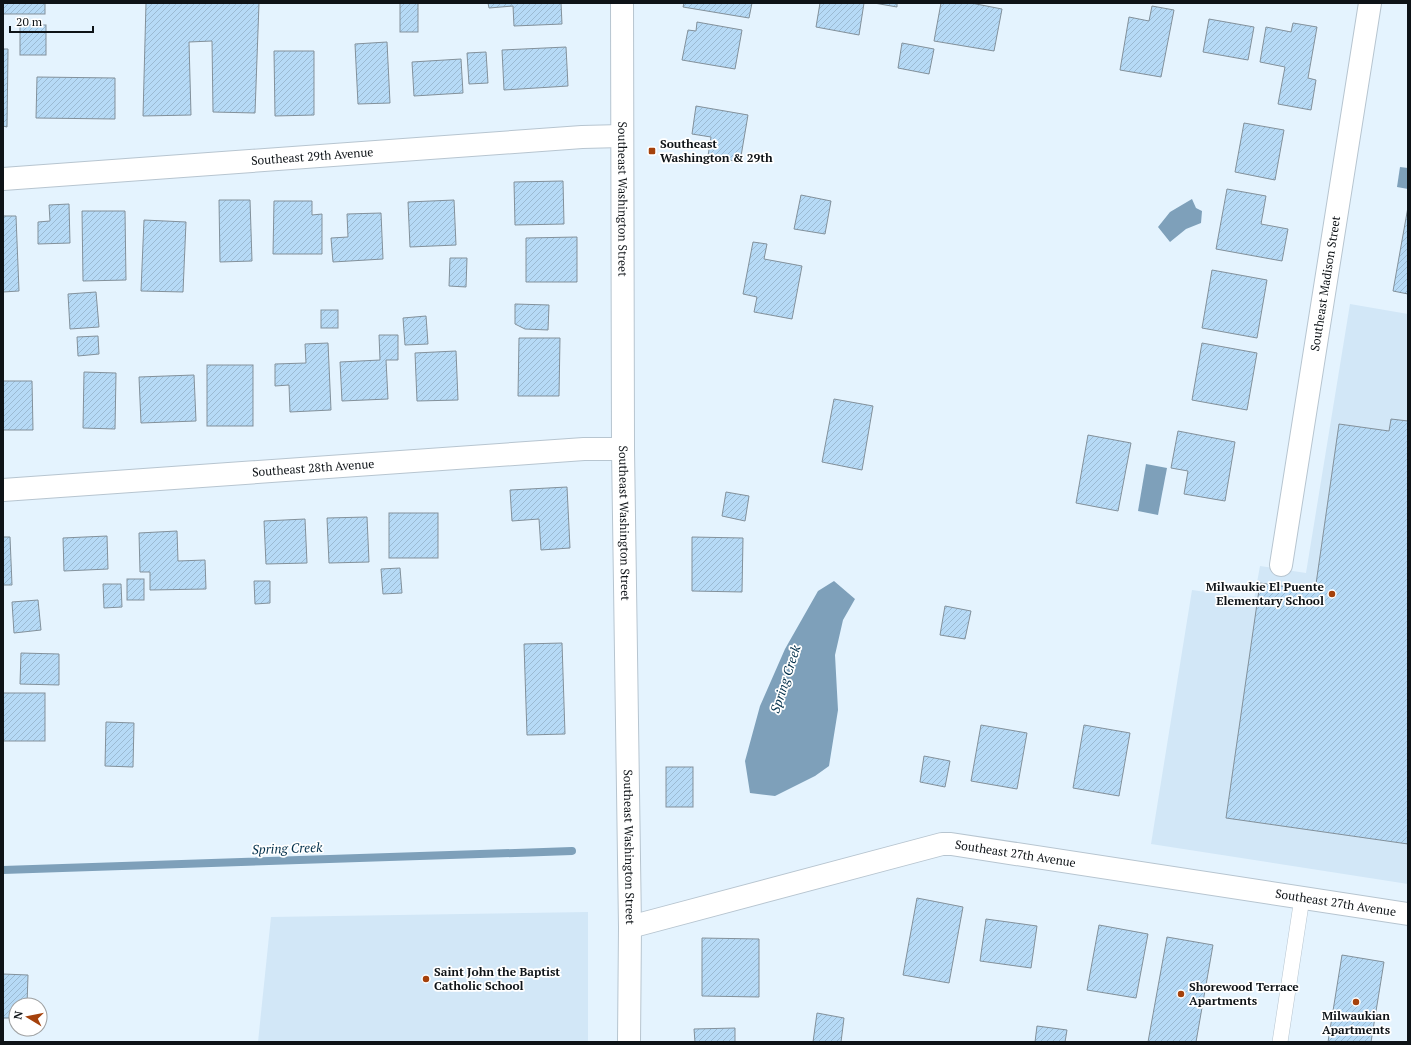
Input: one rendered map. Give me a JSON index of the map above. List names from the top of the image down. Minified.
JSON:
{"streets":{"street":["Southeast 29th Avenue","Southeast Washington Street","Southeast Madison Street","Southeast 28th Avenue","Southeast 27th Avenue"]},"crossings":[["Southeast 29th Avenue","Southeast Washington Street"],["Southeast Washington Street","Southeast 28th Avenue"],["Southeast Washington Street","Southeast 27th Avenue"]],"water":["Spring Creek"],"places":{"transit":["Southeast Washington & 29th"],"other":["Milwaukie El Puente Elementary School","Saint John the Baptist Catholic School","Shorewood Terrace Apartments","Milwaukian Apartments"]},"scale_bar":"20 m","north":"left"}
